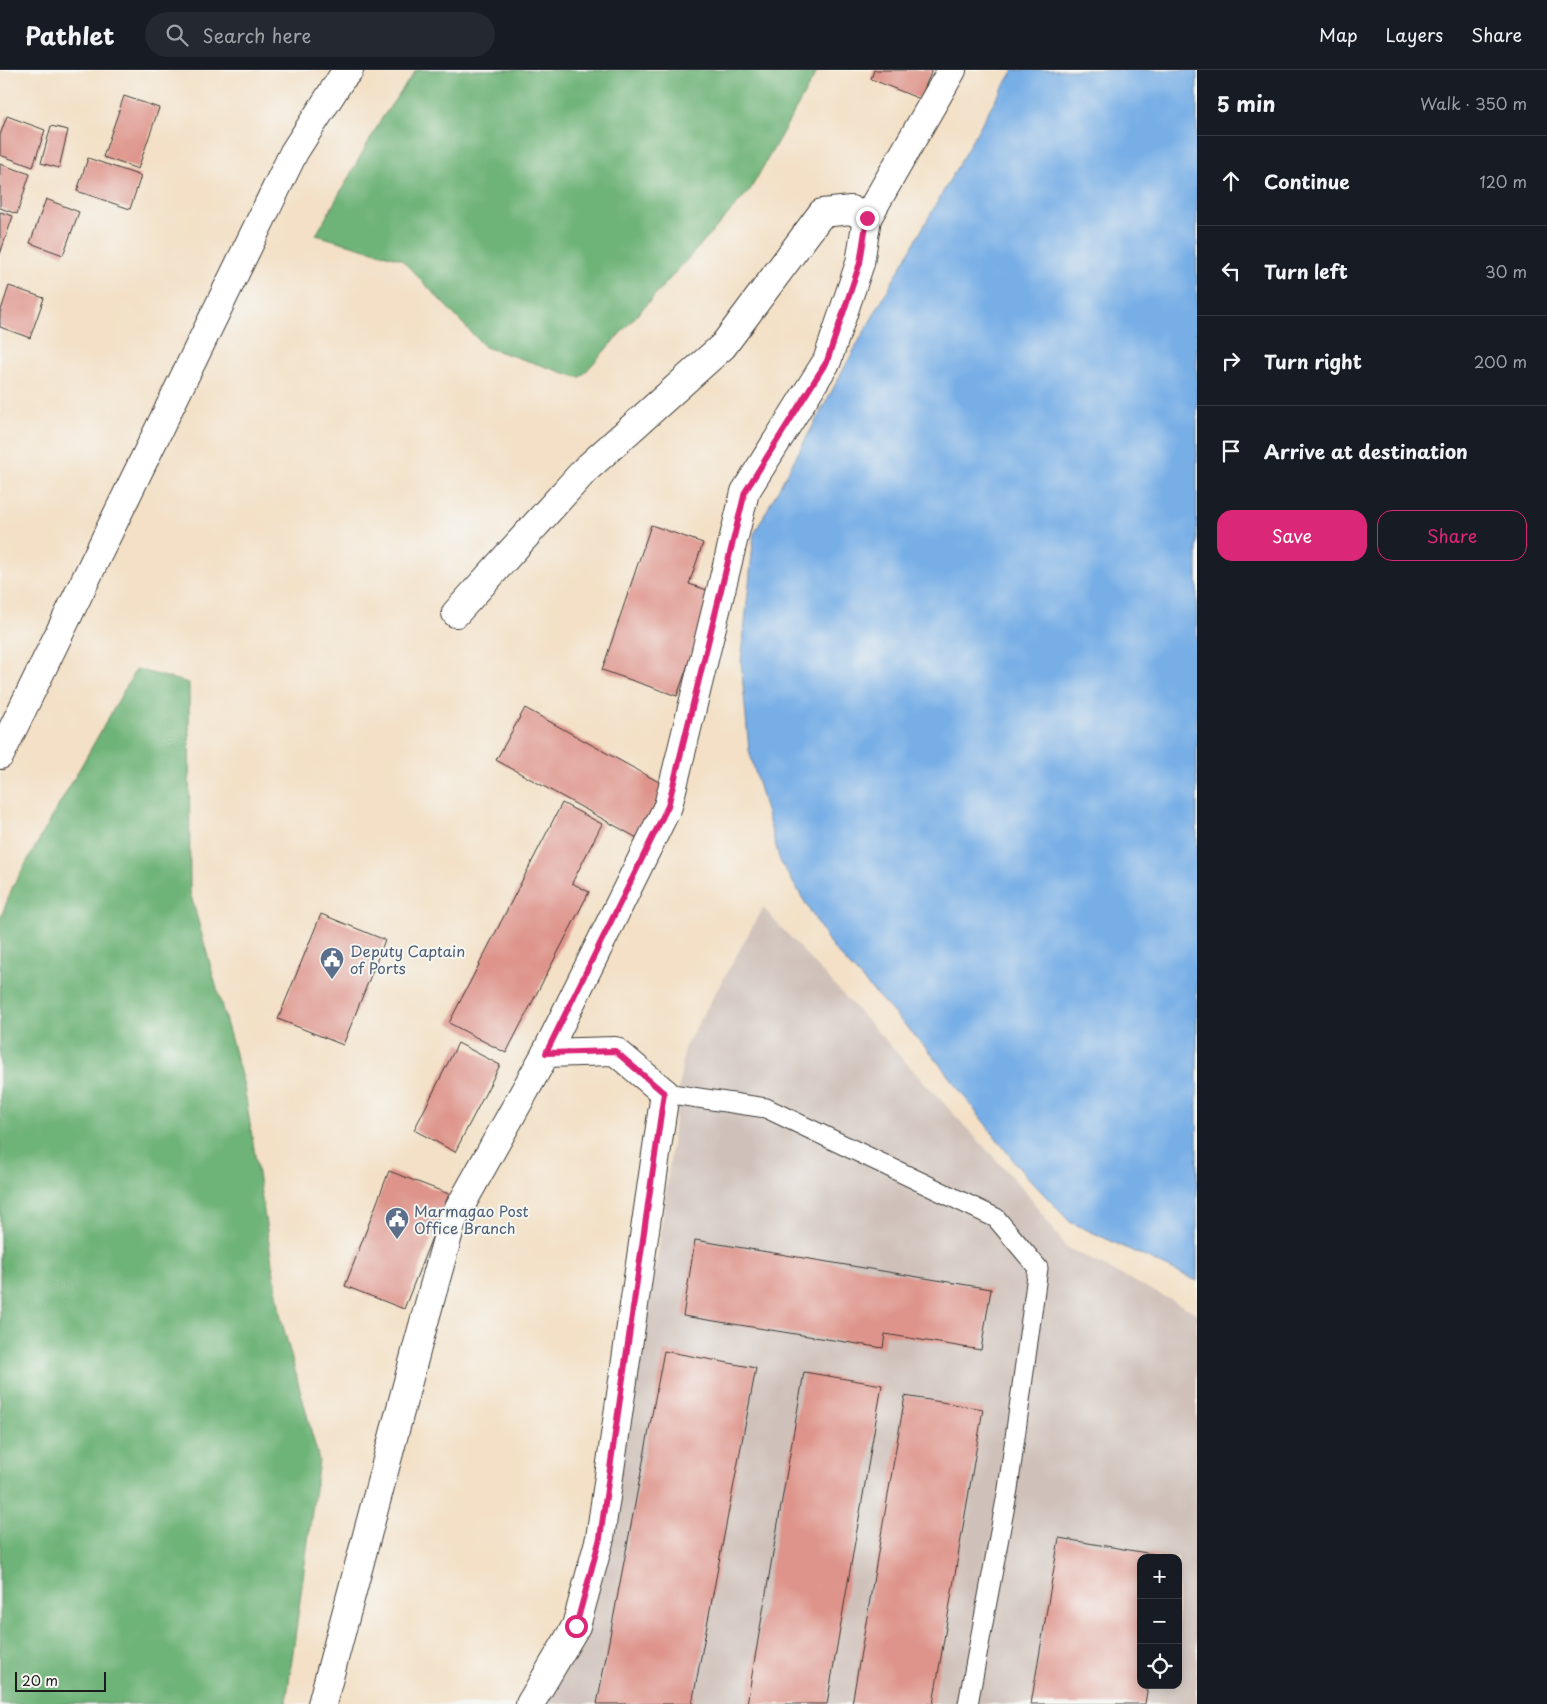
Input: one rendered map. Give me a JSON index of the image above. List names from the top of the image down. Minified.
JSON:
{"places":{"public building":["Deputy Captain of Ports","Marmagao Post Office Branch"]},"scale_bar":"20 m","page":{"header":"Pathlet","search":"Search here","nav":["Map","Layers","Share"],"heading":["5 min","Walk · 350 m"],"list":[["Continue","120 m"],["Turn left","30 m"],["Turn right","200 m"],"Arrive at destination"],"buttons":["Save","Share"],"map_buttons":["+","−"],"scale":"20 m"}}
